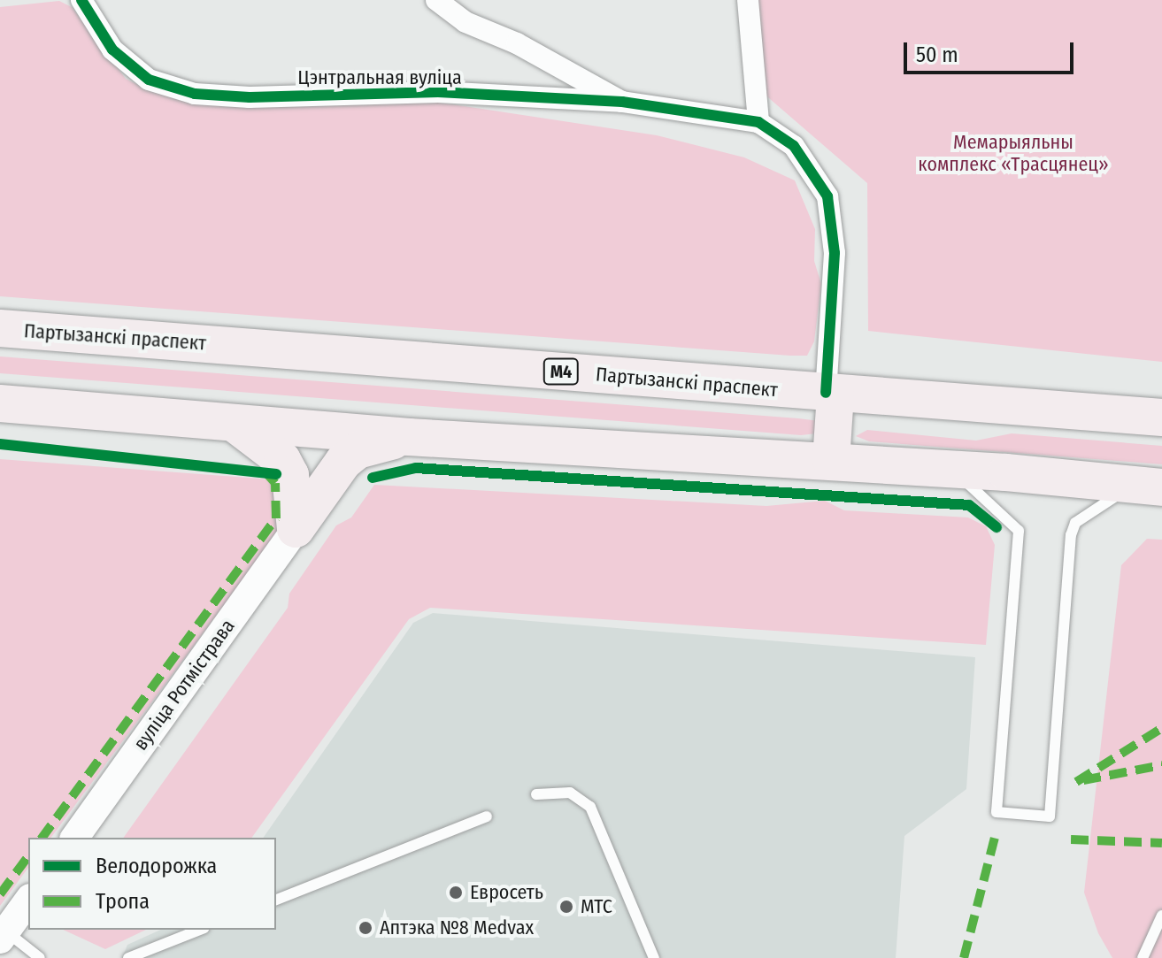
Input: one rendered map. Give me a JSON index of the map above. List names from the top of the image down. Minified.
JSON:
{"streets":{"highway":["Партызанскі праспект","М4"],"street":["Цэнтральная вуліца","вуліца Ротмістрава"]},"parks":["Мемарыяльны комплекс «Трасцянец»"],"places":["Евросеть","МТС","Аптэка №8 Medvax"],"legend":["Велодорожка","Тропа"],"scale_bar":"50 m"}
